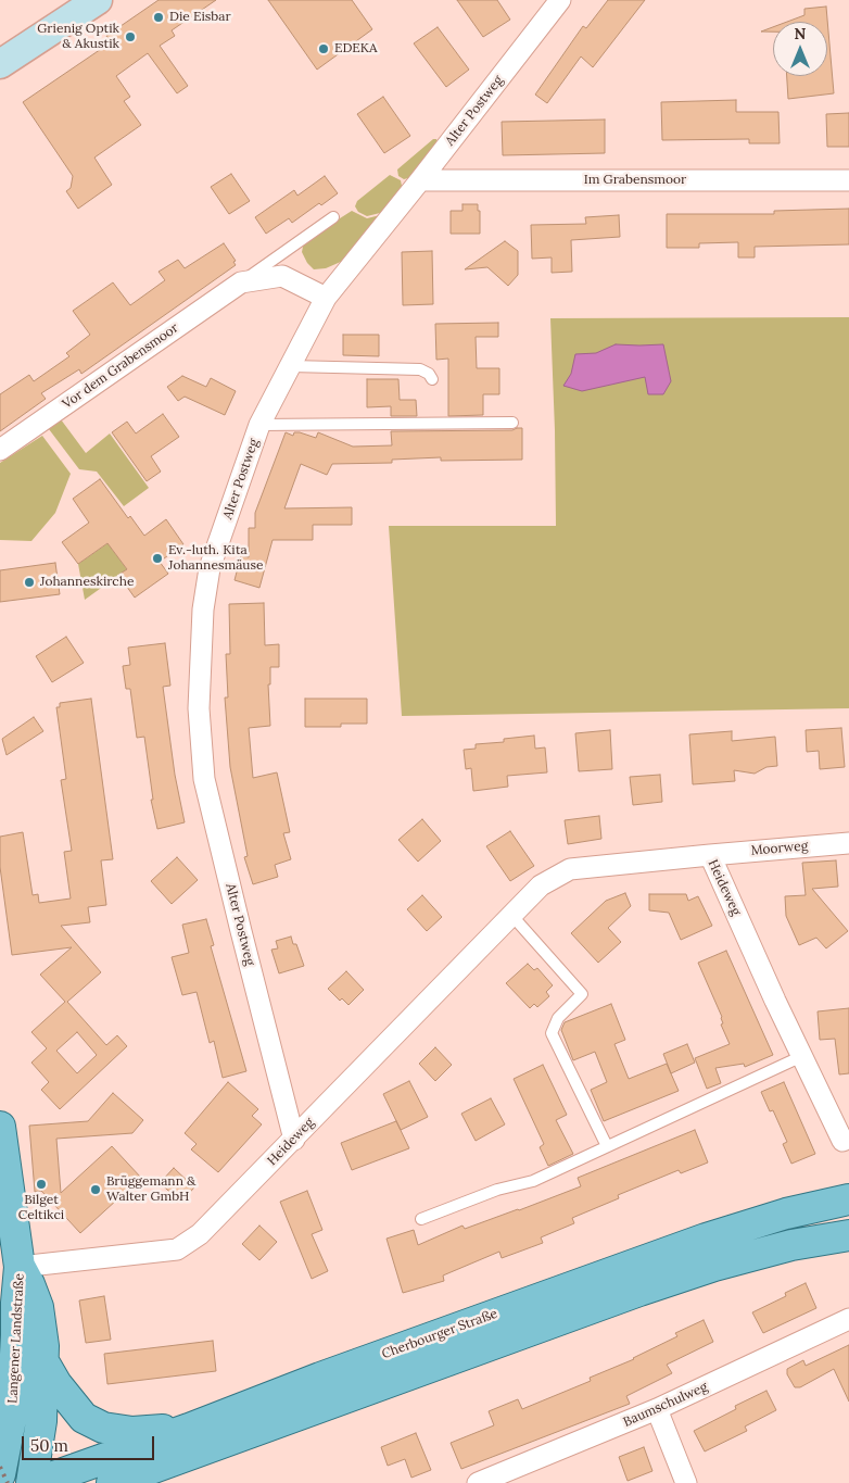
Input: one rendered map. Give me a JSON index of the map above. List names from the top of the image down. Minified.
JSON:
{"streets":{"main road":["Cherbourger Straße","Langener Landstraße"],"street":["Alter Postweg","Im Grabensmoor","Vor dem Grabensmoor","Moorweg","Heideweg","Baumschulweg"]},"crossings":[["Alter Postweg","Im Grabensmoor"],["Alter Postweg","Vor dem Grabensmoor"],["Alter Postweg","Heideweg"],["Moorweg","Heideweg"],["Heideweg","Langener Landstraße"]],"places":["Die Eisbar","Grienig Optik & Akustik","EDEKA","Ev.-luth. Kita Johannesmäuse","Johanneskirche","Bilget Celtikci","Brüggemann & Walter GmbH"],"scale_bar":"50 m","north":"top"}
